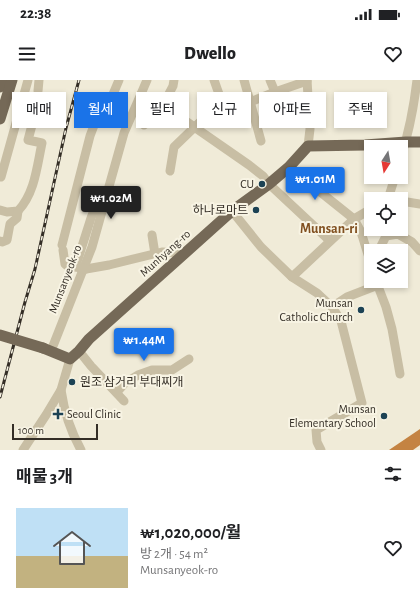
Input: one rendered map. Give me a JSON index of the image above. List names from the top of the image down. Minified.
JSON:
{"streets":{"main road":["Munhyang-ro"],"street":["Munsanyeok-ro"]},"districts":["Munsan-ri"],"places":{"other":["CU","하나로마트","Munsan Catholic Church","원조 삼거리 부대찌개","Munsan Elementary School"],"health":["Seoul Clinic"]},"scale_bar":"100 m","north":"bottom","page":{"status":"22:38","header":"Dwello","chip":["매매","월세","필터","신규","아파트","주택"],"price":["₩1.01M","₩1.02M","₩1.44M"],"scale":"100 m","heading":"매물 3개","list":[{"name":"₩1,020,000/월","note":"방 2개 · 54 m² · Munsanyeok-ro"}]}}
